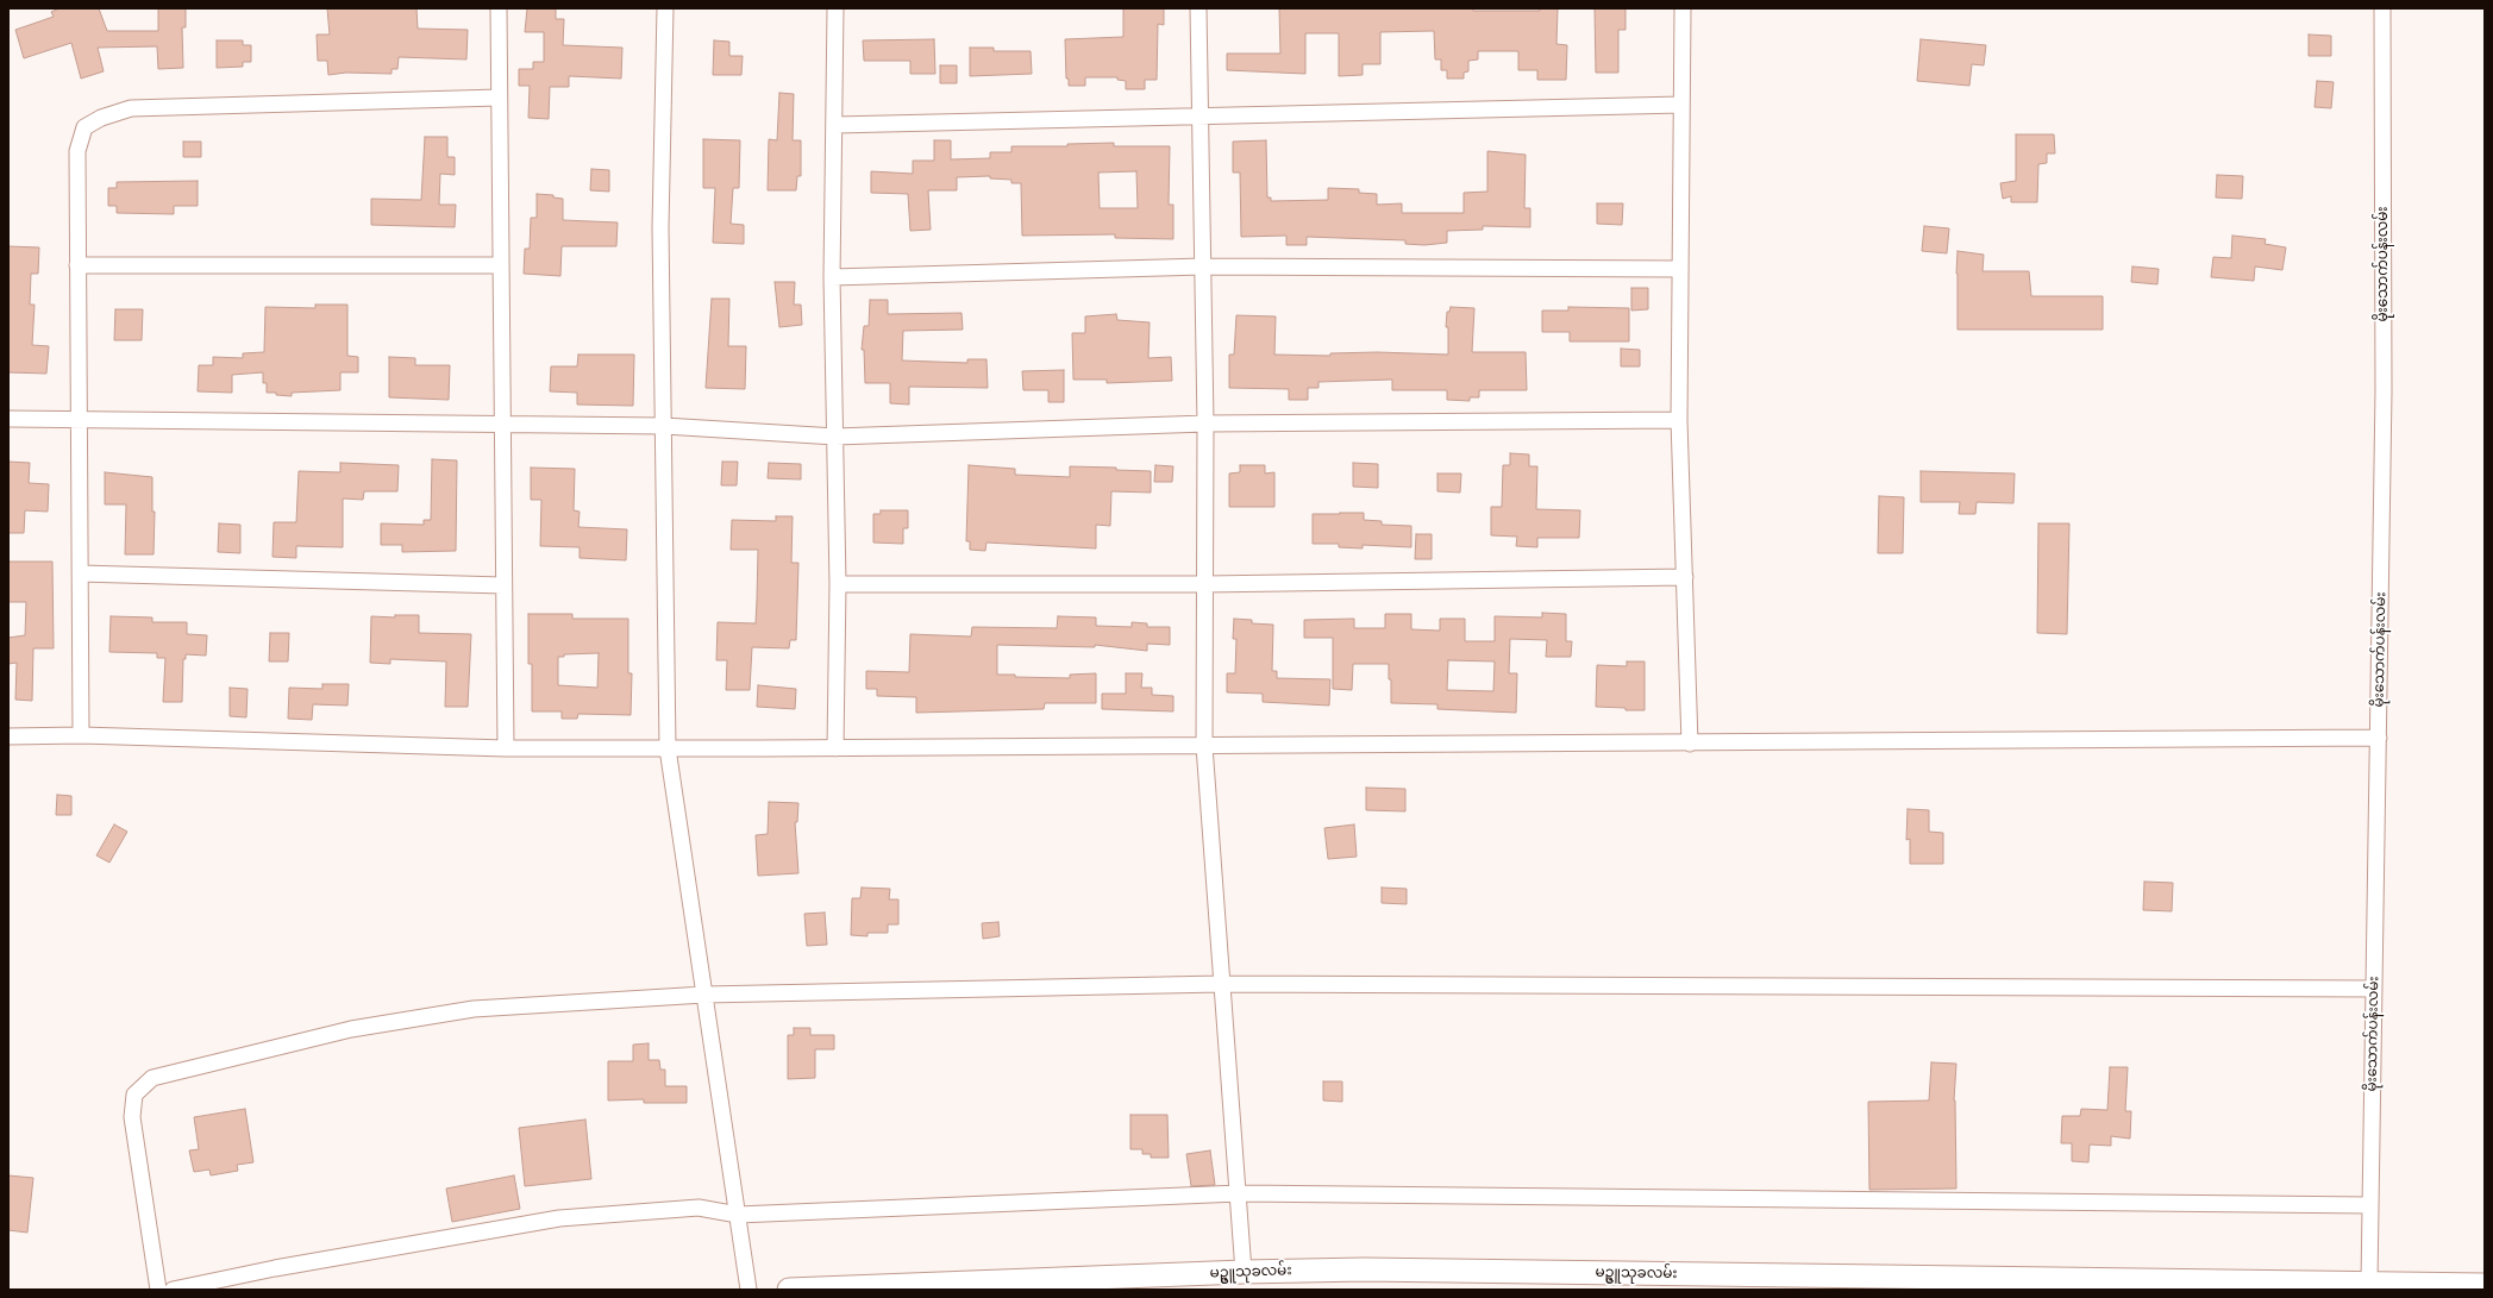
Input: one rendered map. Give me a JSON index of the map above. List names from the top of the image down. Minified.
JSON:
{"streets":{"street":["မိုးသောက်ပန်းလမ်း","မဥ္ဇူသုခလမ်း"]},"crossings":[["မိုးသောက်ပန်းလမ်း","မဥ္ဇူသုခလမ်း"]]}
